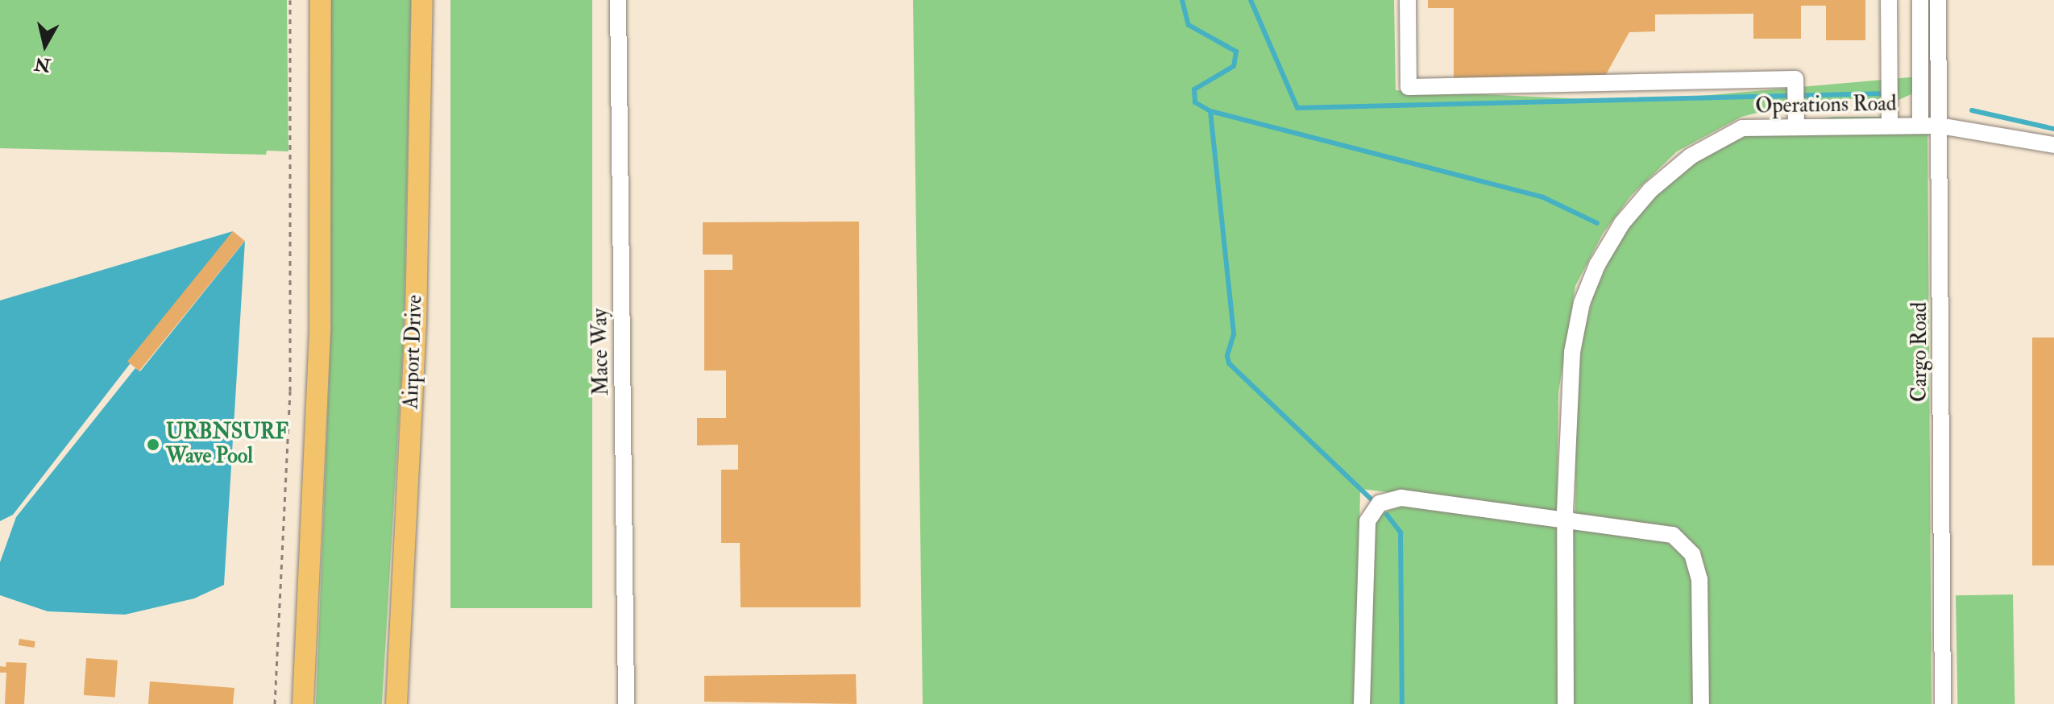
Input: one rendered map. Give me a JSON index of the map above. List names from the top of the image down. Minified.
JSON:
{"streets":{"main road":["Airport Drive"],"street":["Operations Road","Mace Way","Cargo Road"]},"crossings":[["Operations Road","Cargo Road"]],"places":["URBNSURF Wave Pool"],"north":"bottom"}
